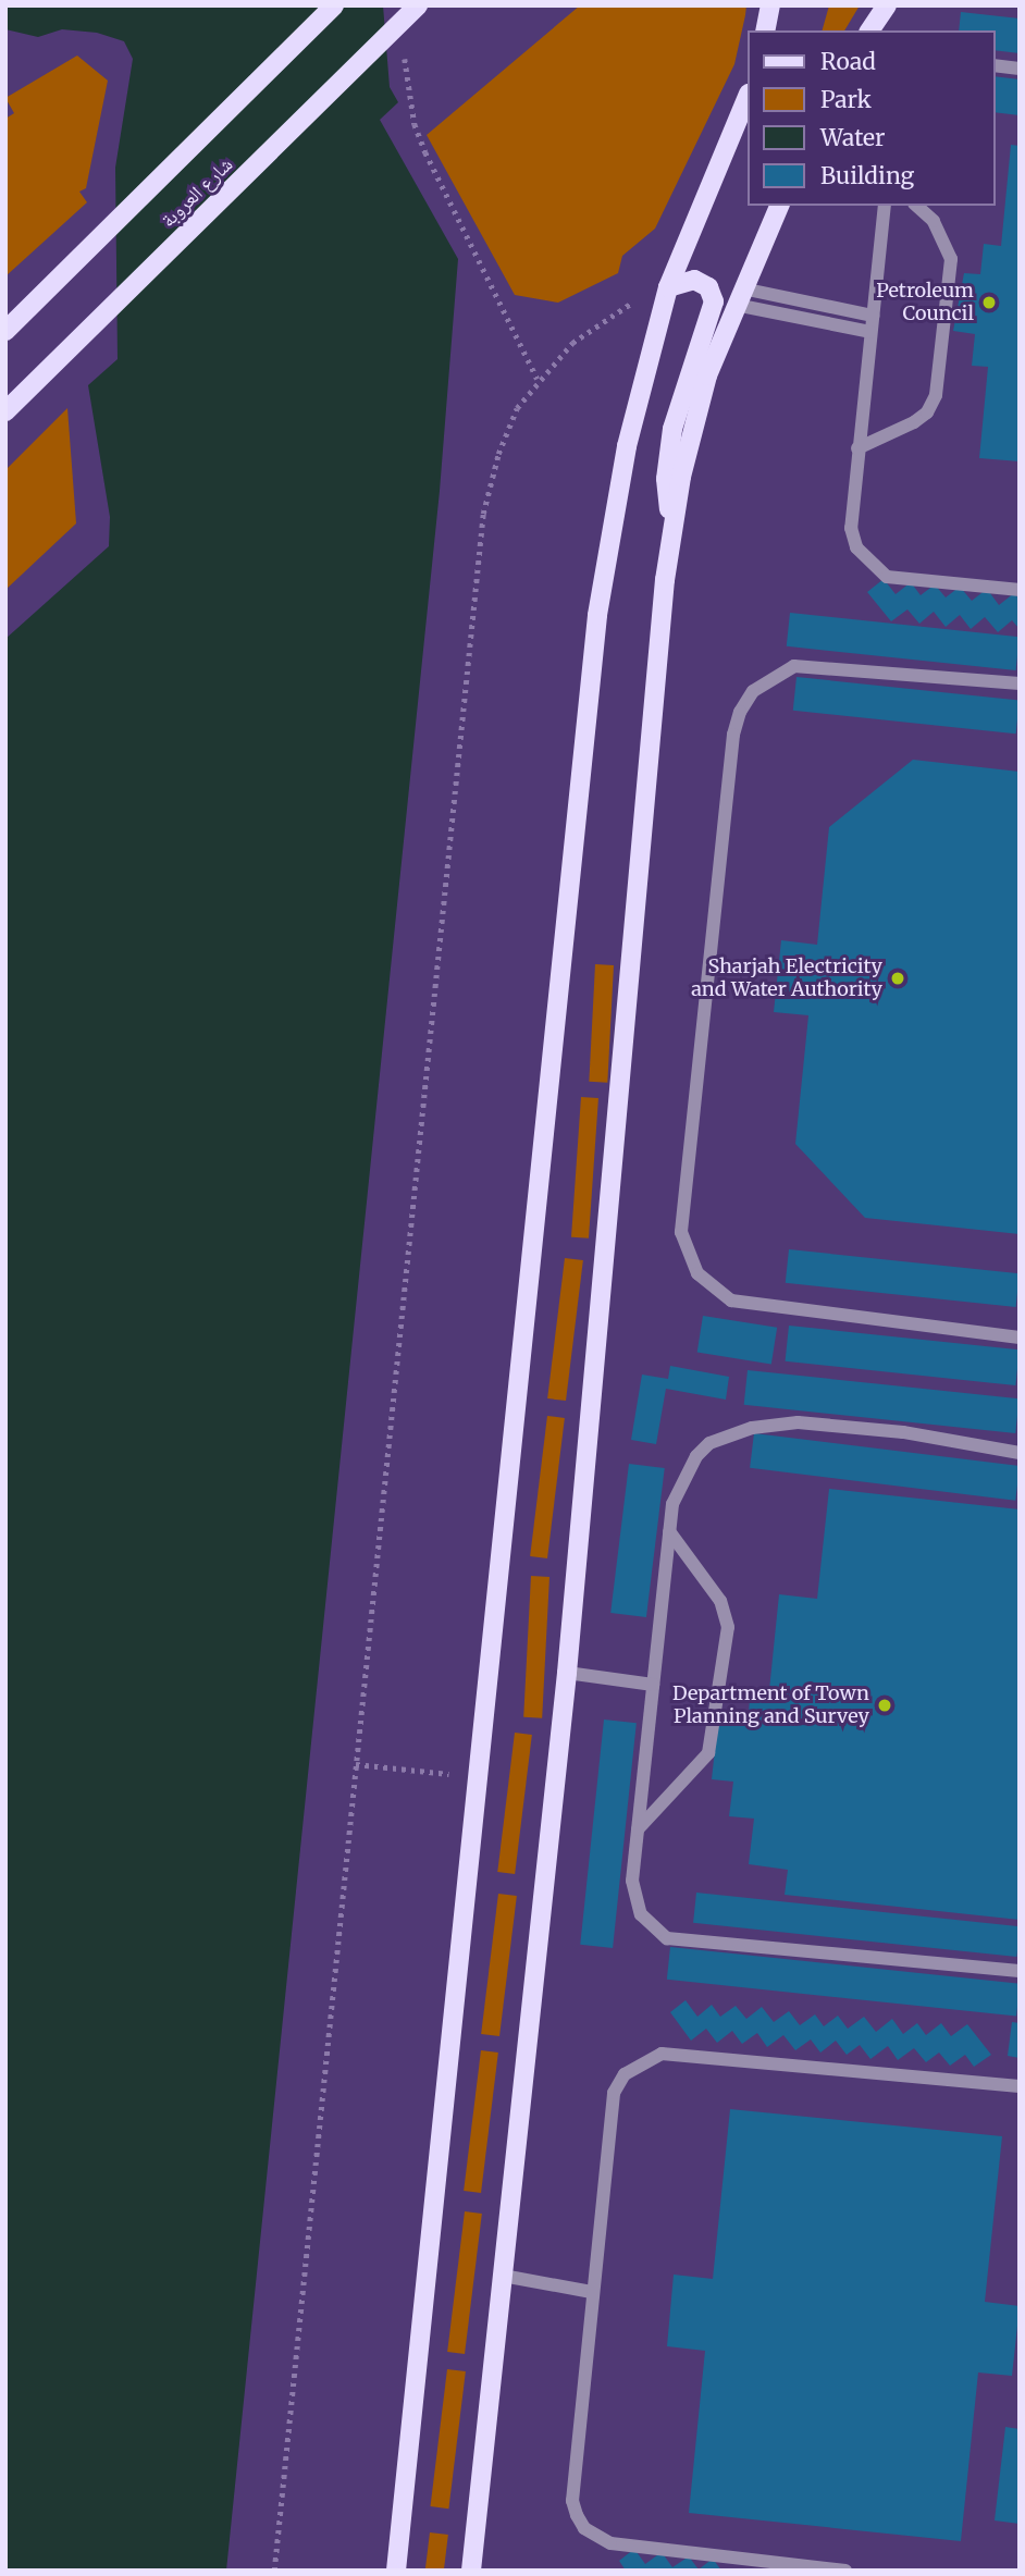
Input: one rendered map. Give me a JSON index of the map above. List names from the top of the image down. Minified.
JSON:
{"streets":{"main road":["شارع العروبة"]},"places":["Petroleum Council","Sharjah Electricity and Water Authority","Department of Town Planning and Survey"],"legend":["Road","Park","Water","Building"]}
